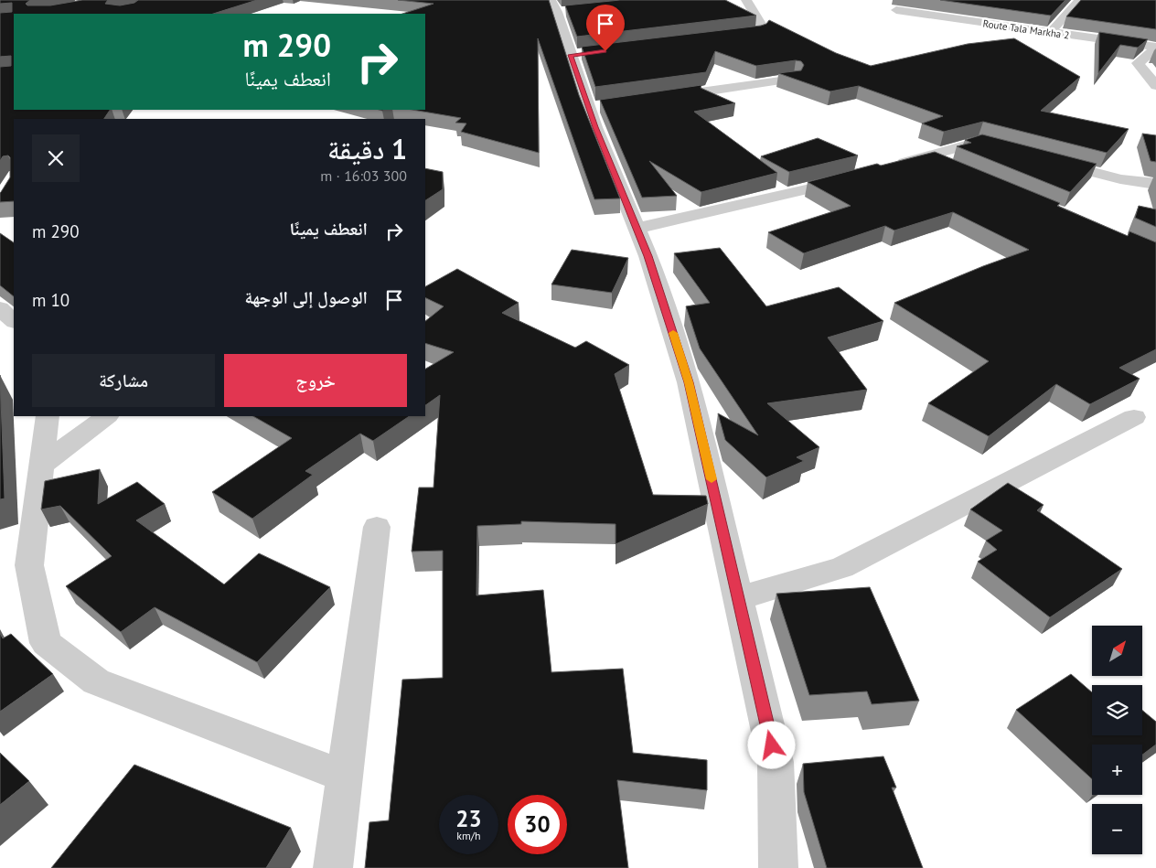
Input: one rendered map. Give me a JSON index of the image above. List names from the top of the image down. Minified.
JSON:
{"streets":{"street":["Route Tala Markha 2"]},"north":"top right","page":{"turn":["290 m","انعطف يمينًا"],"heading":["1 دقيقة","300 m · 16:03"],"list":[{"name":"انعطف يمينًا","value":"290 m"},{"name":"الوصول إلى الوجهة","value":"10 m"}],"buttons":["خروج","مشاركة"],"map_buttons":["+","−"],"speed":"23 km/h","limit":"30"}}
